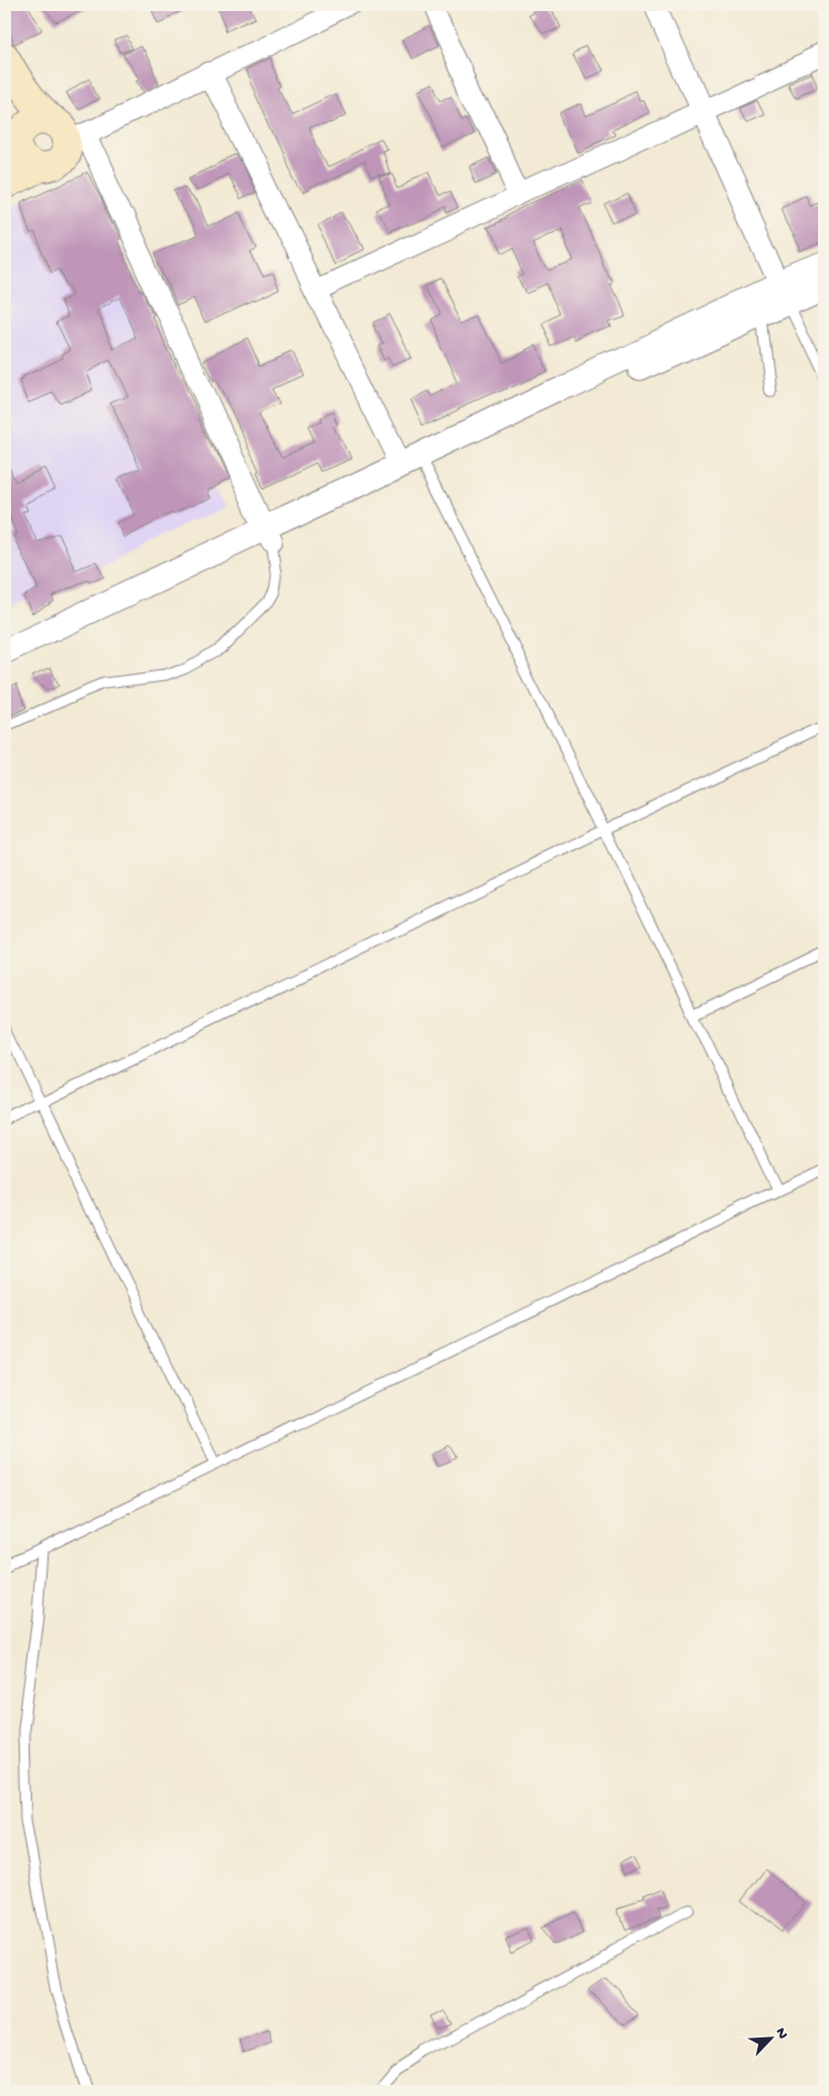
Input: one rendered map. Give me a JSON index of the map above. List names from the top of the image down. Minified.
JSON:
{"north":"top right"}
